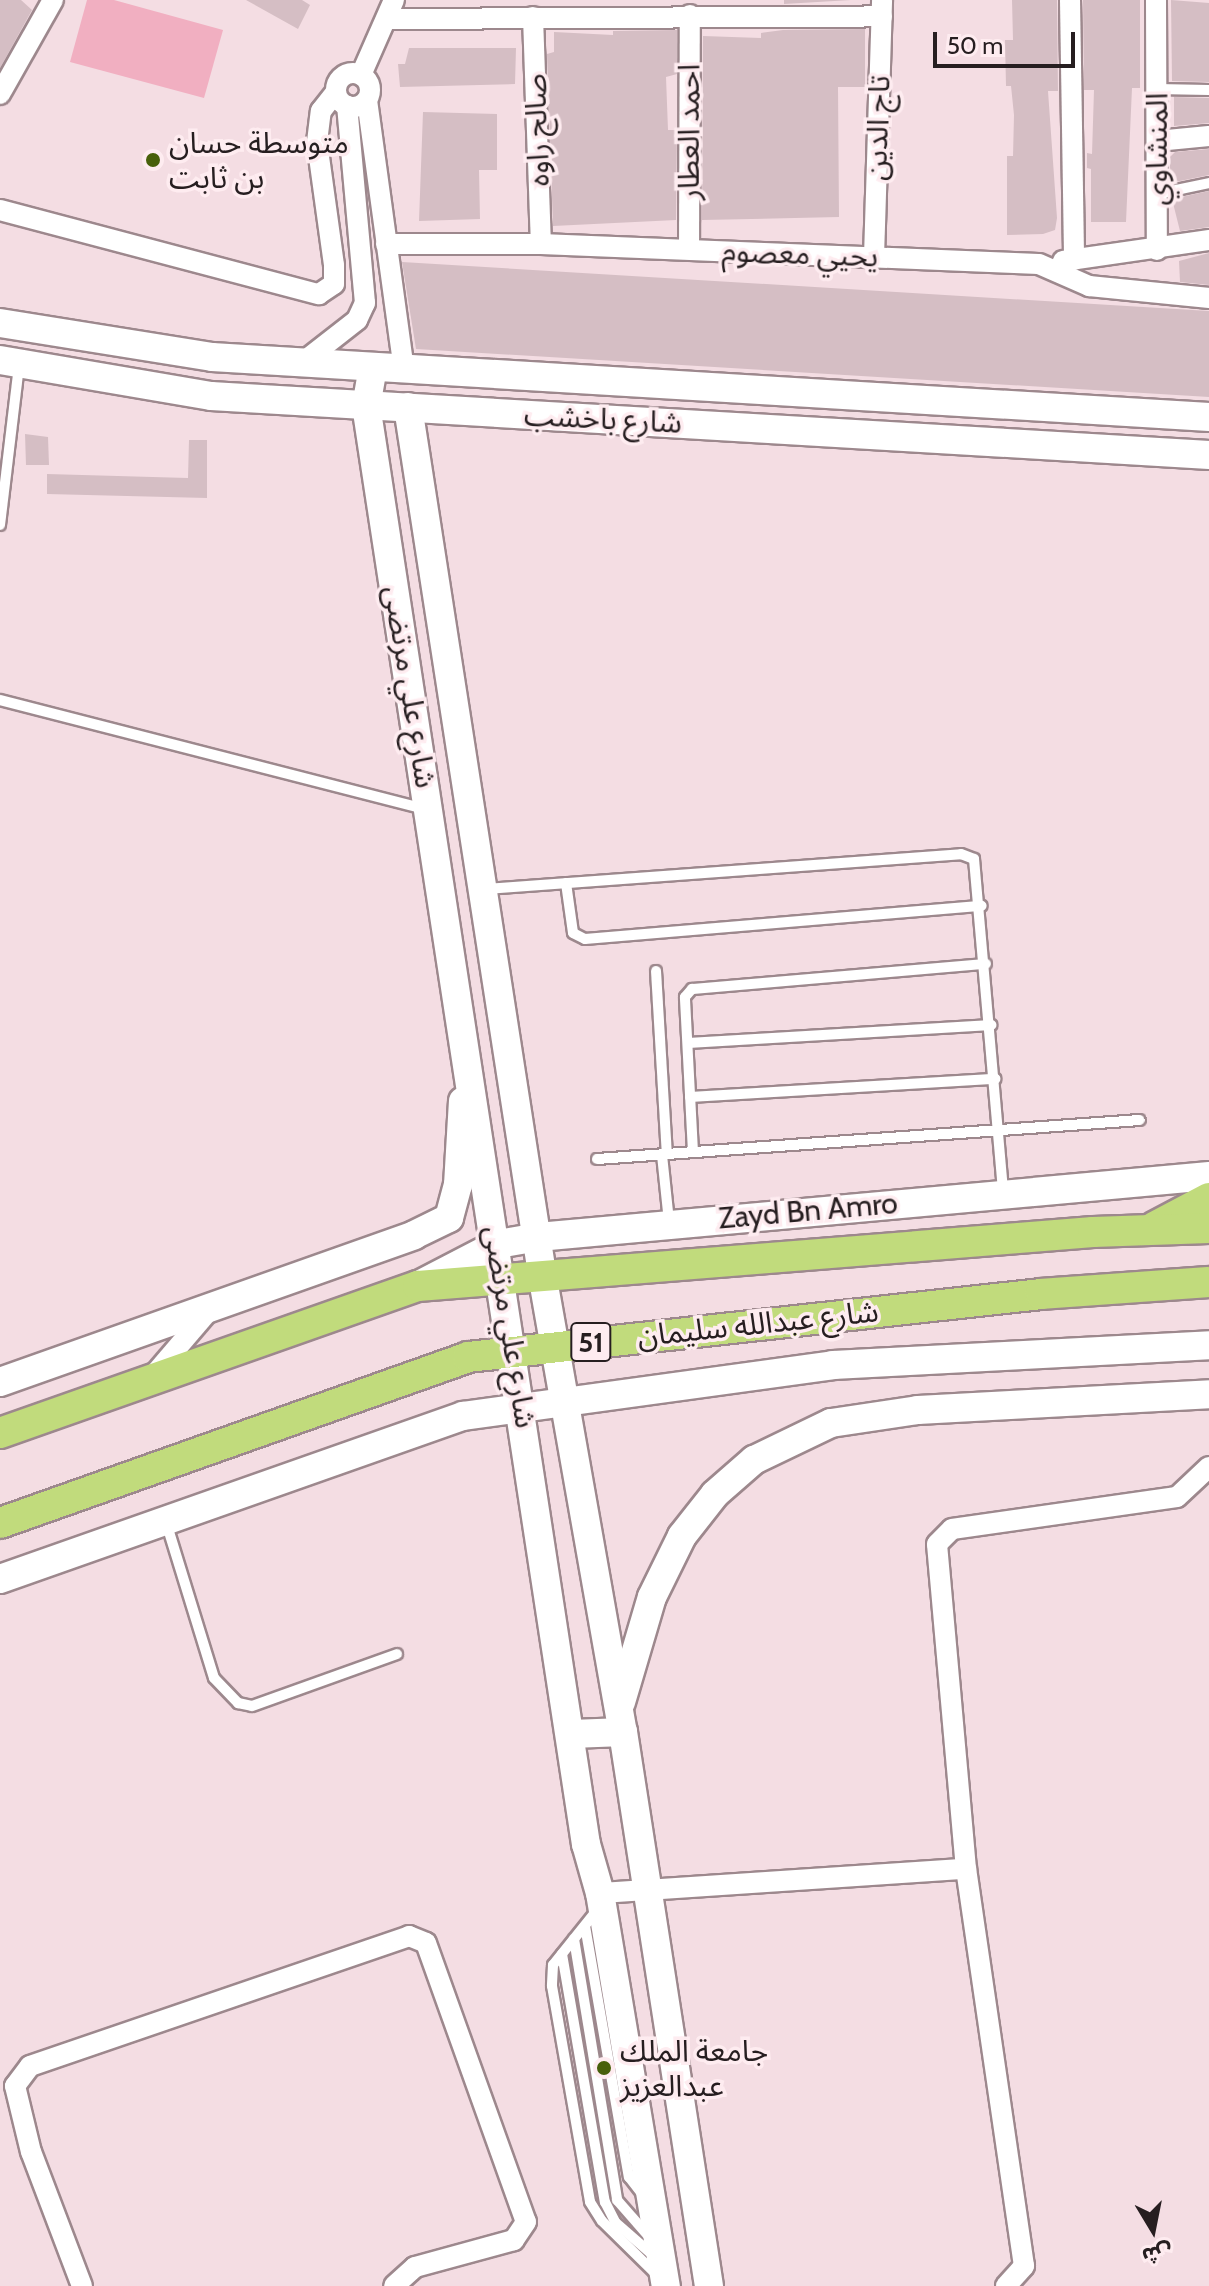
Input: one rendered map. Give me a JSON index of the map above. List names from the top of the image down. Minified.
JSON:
{"streets":{"main road":["شارع باخشب","شارع علي مرتضى","Zayd Bn Amro","شارع عبدالله سليمان","51"],"street":["تاج الدين","صالح راوه","احمد العطار","المنشاوي","يحيي معصوم"]},"crossings":[["تاج الدين","يحيي معصوم"],["صالح راوه","يحيي معصوم"],["احمد العطار","يحيي معصوم"],["شارع باخشب","شارع علي مرتضى"],["شارع علي مرتضى","Zayd Bn Amro"],["شارع علي مرتضى","شارع عبدالله سليمان"],["Zayd Bn Amro","شارع عبدالله سليمان"]],"places":["متوسطة حسان بن ثابت","جامعة الملك عبدالعزيز"],"scale_bar":"50 m","north":"bottom"}
